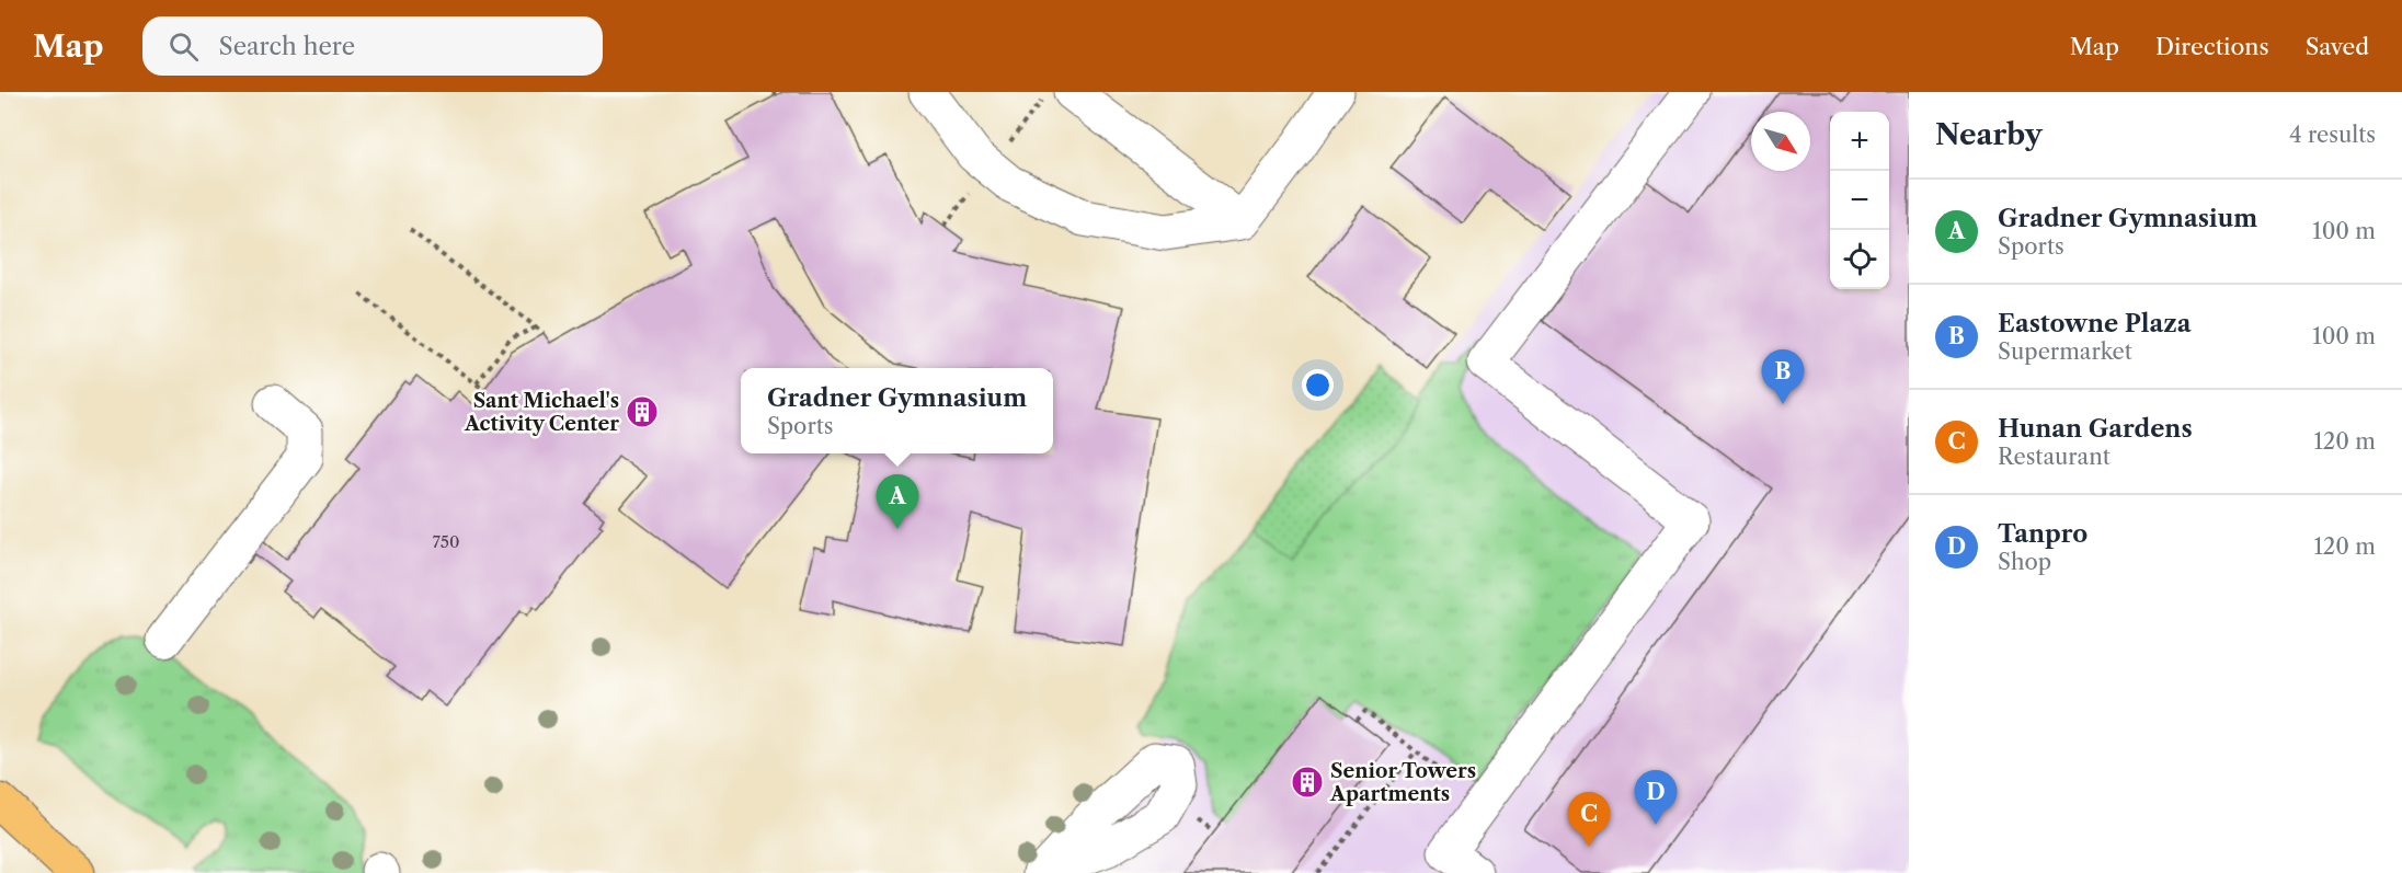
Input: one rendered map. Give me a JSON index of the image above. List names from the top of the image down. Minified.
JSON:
{"places":{"building":["Sant Michael's Activity Center","Senior Towers Apartments"]},"house_numbers":["750"],"north":"bottom right","page":{"header":"Map","search":"Search here","nav":["Map","Directions","Saved"],"heading":["Nearby","4 results"],"map_buttons":["+","−"],"list":[{"mark":"A","name":"Gradner Gymnasium","note":"Sports","value":"100 m"},{"mark":"B","name":"Eastowne Plaza","note":"Supermarket","value":"100 m"},{"mark":"C","name":"Hunan Gardens","note":"Restaurant","value":"120 m"},{"mark":"D","name":"Tanpro","note":"Shop","value":"120 m"}],"pins":["B","A","D","C"],"popup":["Gradner Gymnasium","Sports"]}}
